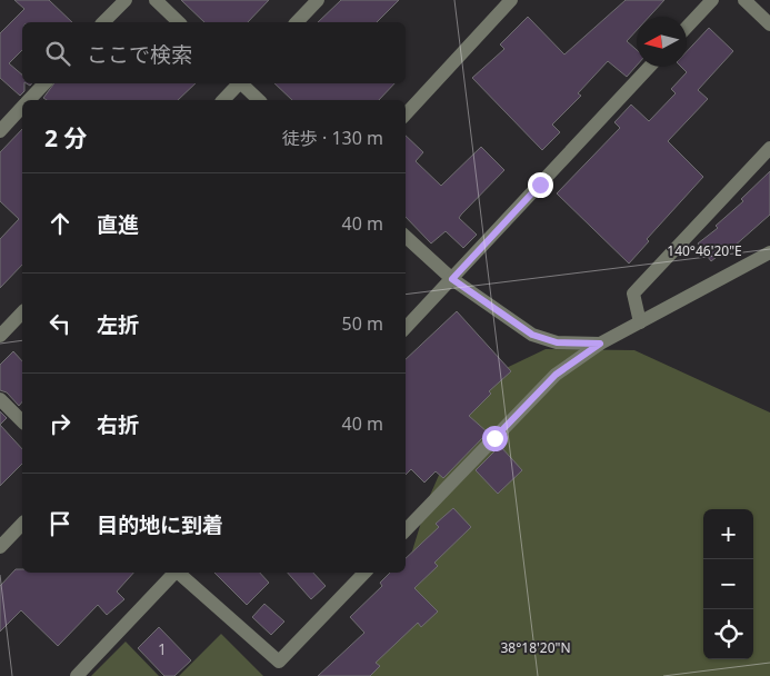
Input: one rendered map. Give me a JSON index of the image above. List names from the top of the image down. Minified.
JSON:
{"house_numbers":["1"],"north":"left","page":{"search":"ここで検索","heading":["2 分","徒歩 · 130 m"],"list":[["直進","40 m"],["左折","50 m"],["右折","40 m"],"目的地に到着"],"map_buttons":["+","−"]},"coordinates":["140°46'20\"E","38°18'20\"N"]}
